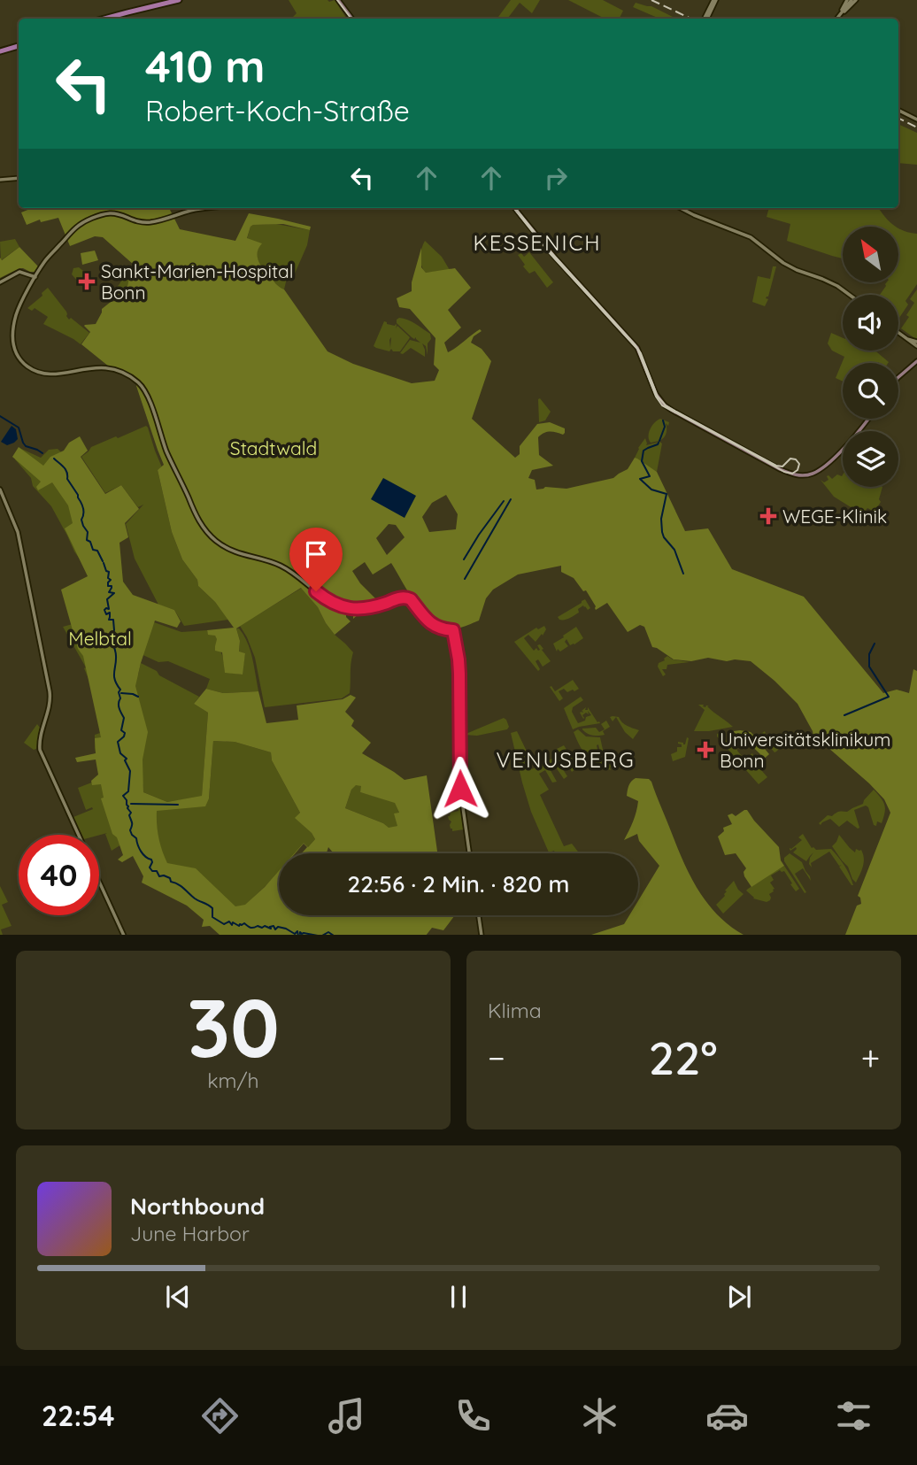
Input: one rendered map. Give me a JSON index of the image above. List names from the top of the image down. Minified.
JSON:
{"districts":["KESSENICH","VENUSBERG"],"parks":["Stadtwald","Melbtal"],"places":{"health":["Sankt-Marien-Hospital Bonn","WEGE-Klinik","Universitätsklinikum Bonn"]},"north":"top left","page":{"turn":["410 m","Robert-Koch-Straße"],"limit":"40","trip":"22:56 · 2 Min. · 820 m","tile":[["30","km/h"],"Klima"],"heat":["−","22°","+"],"song":["Northbound","June Harbor"],"tabs":"22:54"}}
